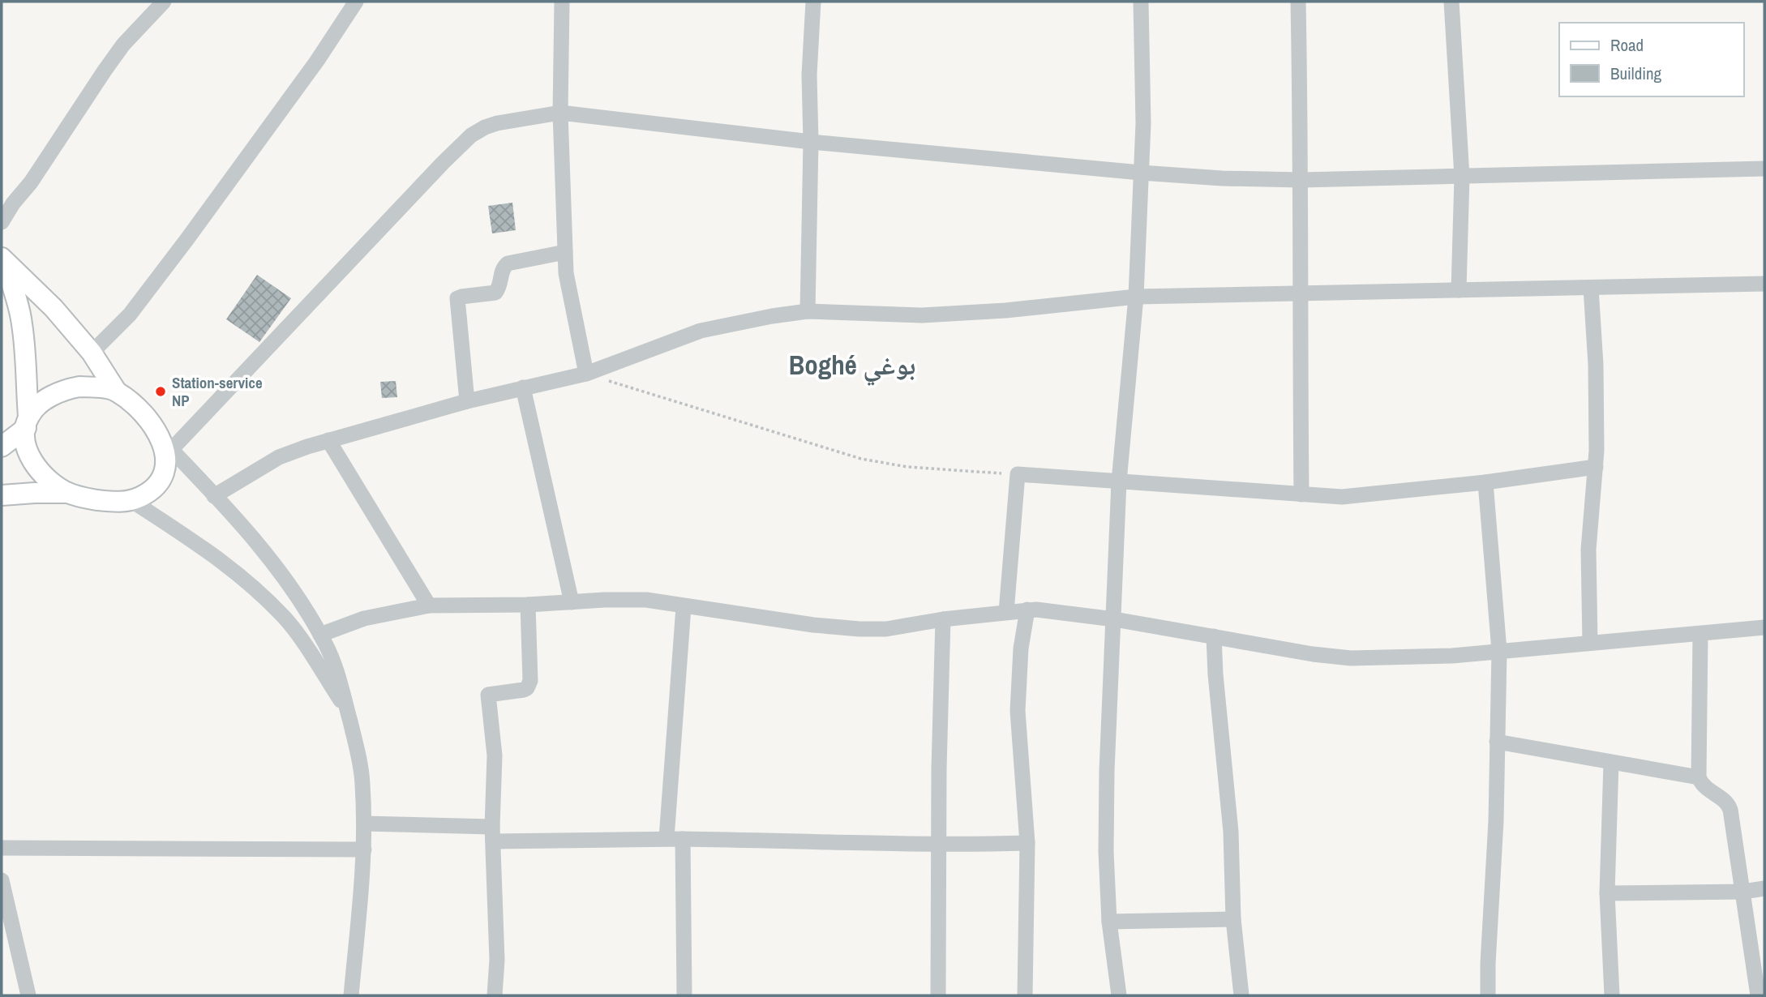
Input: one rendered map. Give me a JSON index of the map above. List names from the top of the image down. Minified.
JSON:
{"districts":["Boghé بوغي"],"places":["Station-service NP"],"legend":["Road","Building"]}
